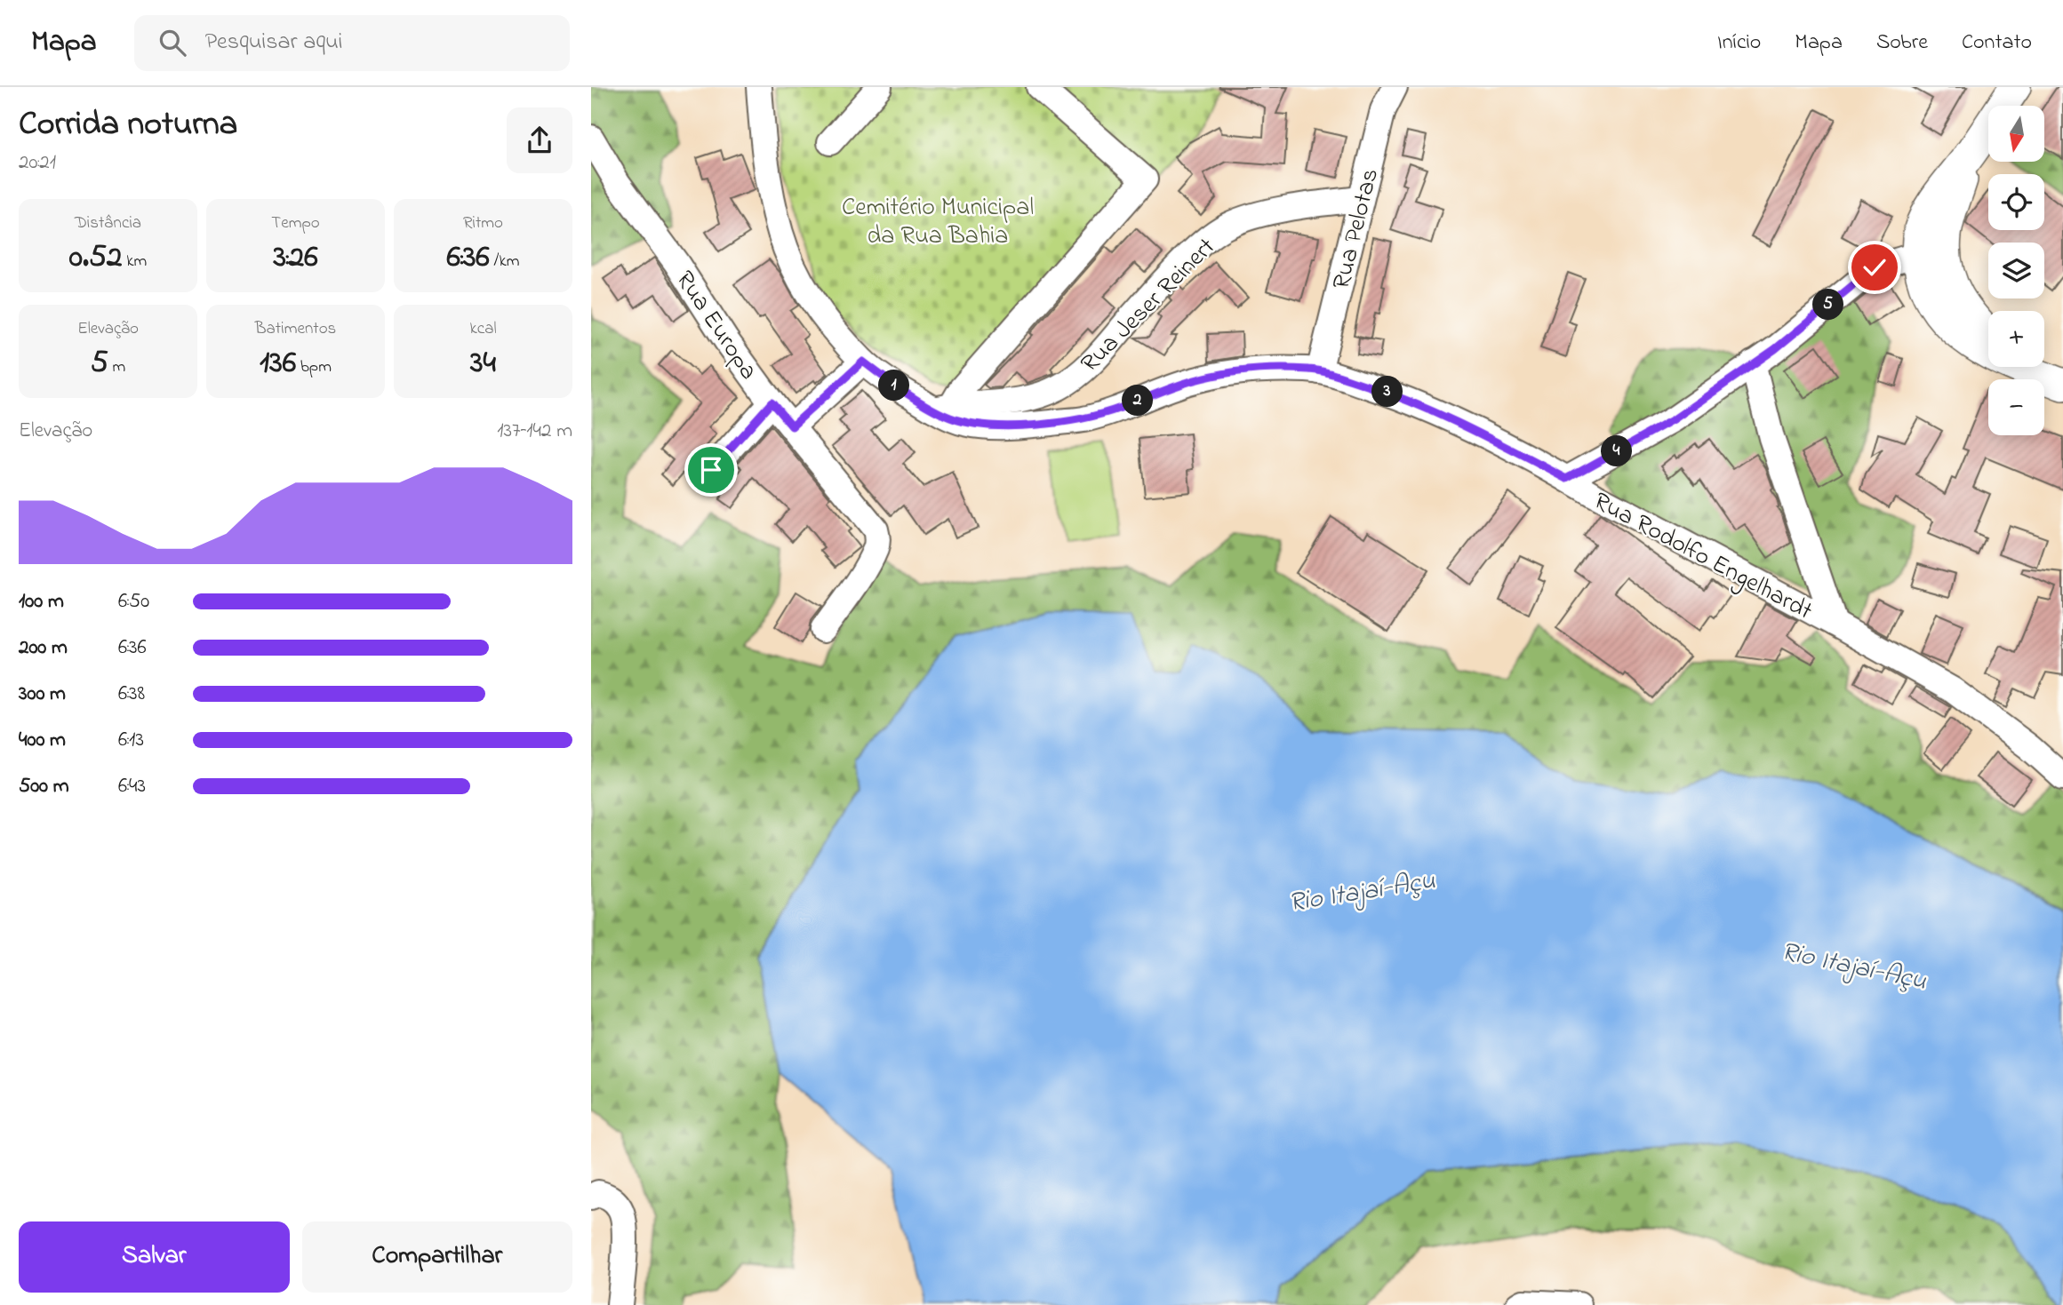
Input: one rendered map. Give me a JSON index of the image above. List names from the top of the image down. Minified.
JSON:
{"streets":{"street":["Rua Pelotas","Rua Jeser Reinert","Rua Europa","Rua Rodolfo Engelhardt"]},"crossings":[["Rua Pelotas","Rua Jeser Reinert"],["Rua Pelotas","Rua Rodolfo Engelhardt"],["Rua Jeser Reinert","Rua Rodolfo Engelhardt"]],"water":["Rio Itajaí-Açu"],"parks":["Cemitério Municipal da Rua Bahia"],"north":"bottom","page":{"header":"Mapa","search":"Pesquisar aqui","nav":["Início","Mapa","Sobre","Contato"],"heading":["Corrida noturna","20:21"],"map_buttons":["+","−"],"stats":[["Distância","0.52 km"],["Tempo","3:26"],["Ritmo","6:36 /km"],["Elevação","5 m"],["Batimentos","136 bpm"],["kcal","34"]],"pins":["5","1","3","2","4"],"chart":["Elevação","137–142 m"],"list":[{"name":"100 m","note":"6:50"},{"name":"200 m","note":"6:36"},{"name":"300 m","note":"6:38"},{"name":"400 m","note":"6:13"},{"name":"500 m","note":"6:43"}],"buttons":["Salvar","Compartilhar"]}}
